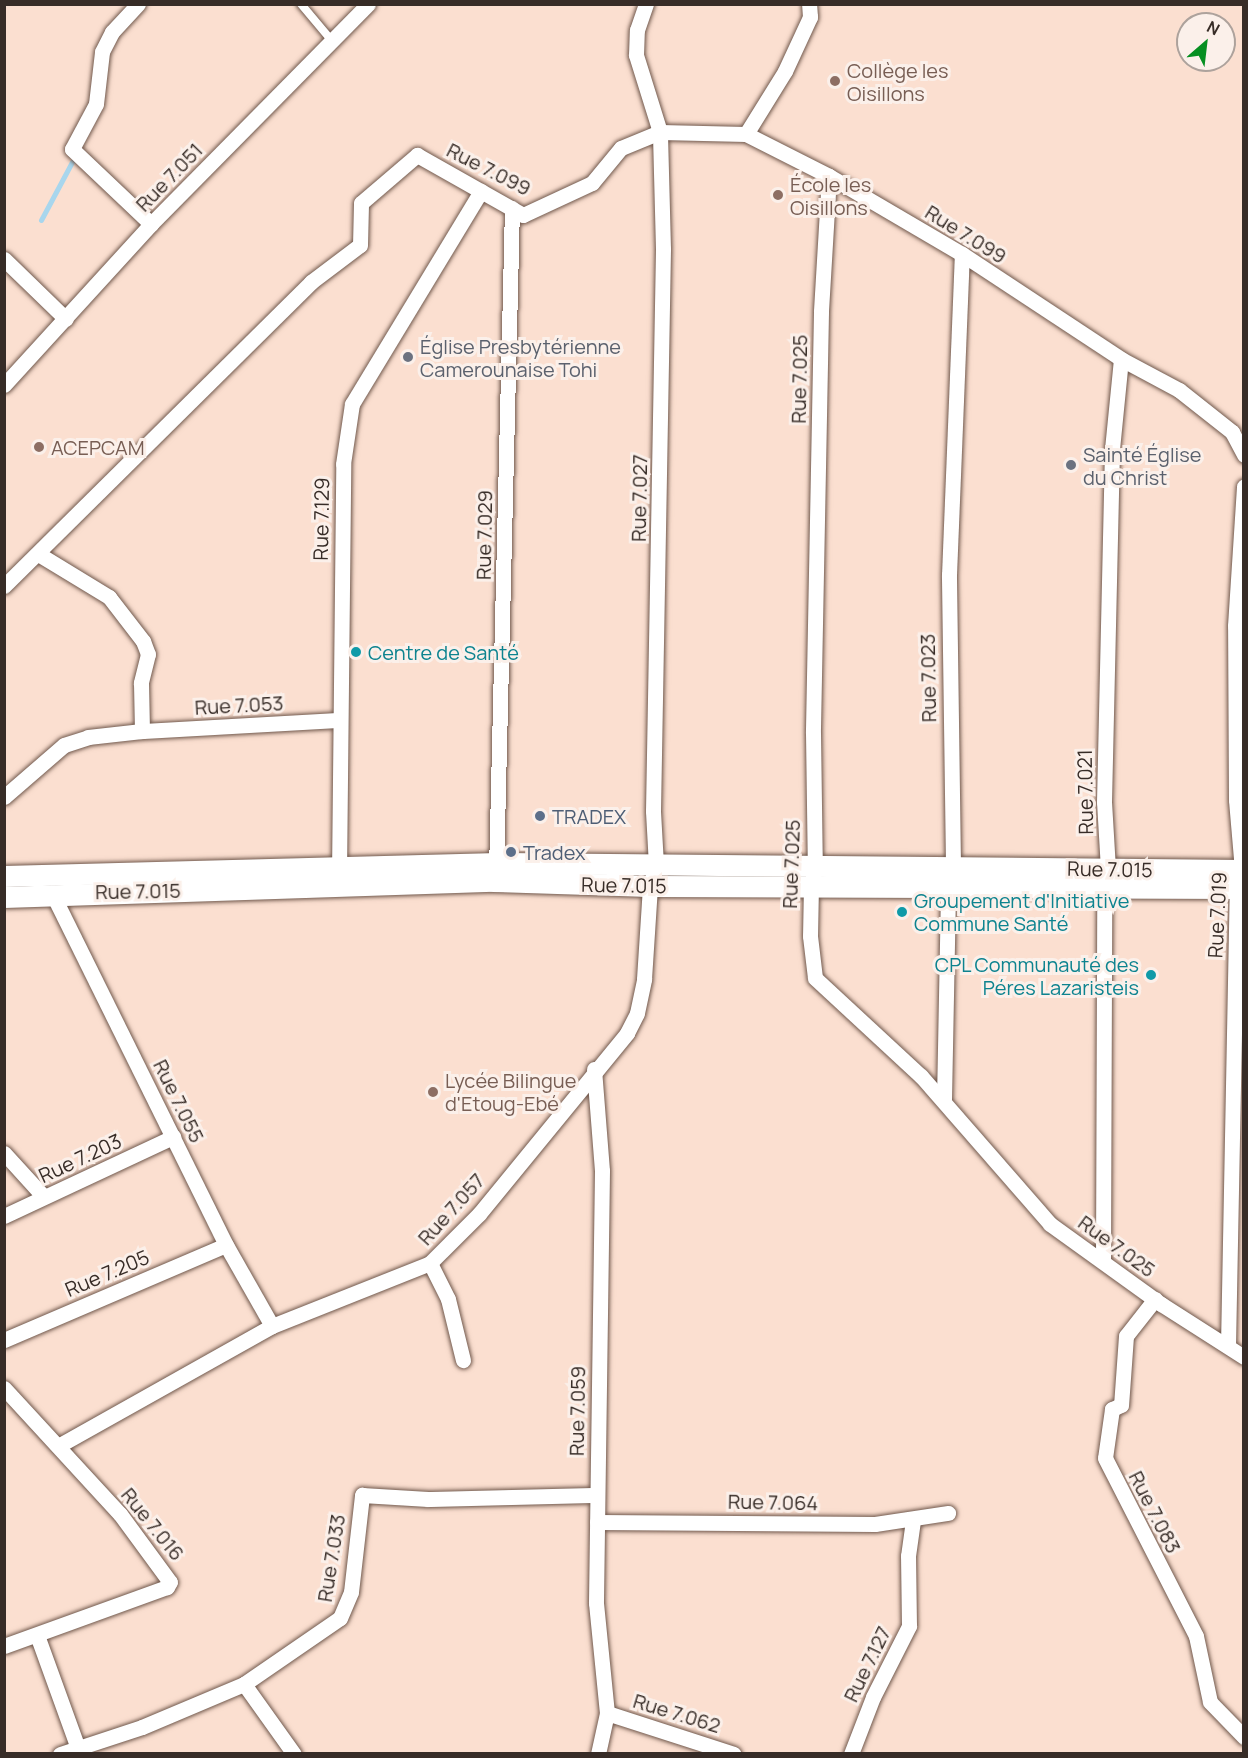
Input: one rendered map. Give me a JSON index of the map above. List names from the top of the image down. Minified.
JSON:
{"streets":{"main road":["Rue 7.015"],"street":["Rue 7.099","Rue 7.051","Rue 7.025","Rue 7.027","Rue 7.129","Rue 7.029","Rue 7.023","Rue 7.053","Rue 7.021","Rue 7.019","Rue 7.055","Rue 7.203","Rue 7.057","Rue 7.205","Rue 7.059","Rue 7.064","Rue 7.083","Rue 7.016","Rue 7.033","Rue 7.127","Rue 7.062"]},"crossings":[["Rue 7.099","Rue 7.025"],["Rue 7.099","Rue 7.027"],["Rue 7.099","Rue 7.129"],["Rue 7.099","Rue 7.029"],["Rue 7.099","Rue 7.023"],["Rue 7.099","Rue 7.021"],["Rue 7.025","Rue 7.023"],["Rue 7.025","Rue 7.021"],["Rue 7.025","Rue 7.015"],["Rue 7.025","Rue 7.019"],["Rue 7.025","Rue 7.083"],["Rue 7.027","Rue 7.015"],["Rue 7.027","Rue 7.057"],["Rue 7.129","Rue 7.053"],["Rue 7.129","Rue 7.015"],["Rue 7.029","Rue 7.015"],["Rue 7.023","Rue 7.015"],["Rue 7.021","Rue 7.015"],["Rue 7.015","Rue 7.019"],["Rue 7.015","Rue 7.055"],["Rue 7.015","Rue 7.057"],["Rue 7.055","Rue 7.203"],["Rue 7.055","Rue 7.057"],["Rue 7.055","Rue 7.205"],["Rue 7.057","Rue 7.059"],["Rue 7.057","Rue 7.016"],["Rue 7.059","Rue 7.064"],["Rue 7.059","Rue 7.033"],["Rue 7.059","Rue 7.062"],["Rue 7.064","Rue 7.127"]],"places":["Collège les Oisillons","École les Oisillons","Église Presbytérienne Camerounaise Tohi","ACEPCAM","Sainté Église du Christ","Centre de Santé","TRADEX","Tradex","Groupement d'Initiative Commune Santé","CPL Communauté des Péres Lazaristeis","Lycée Bilingue d'Etoug-Ebé"],"north":"top right"}
